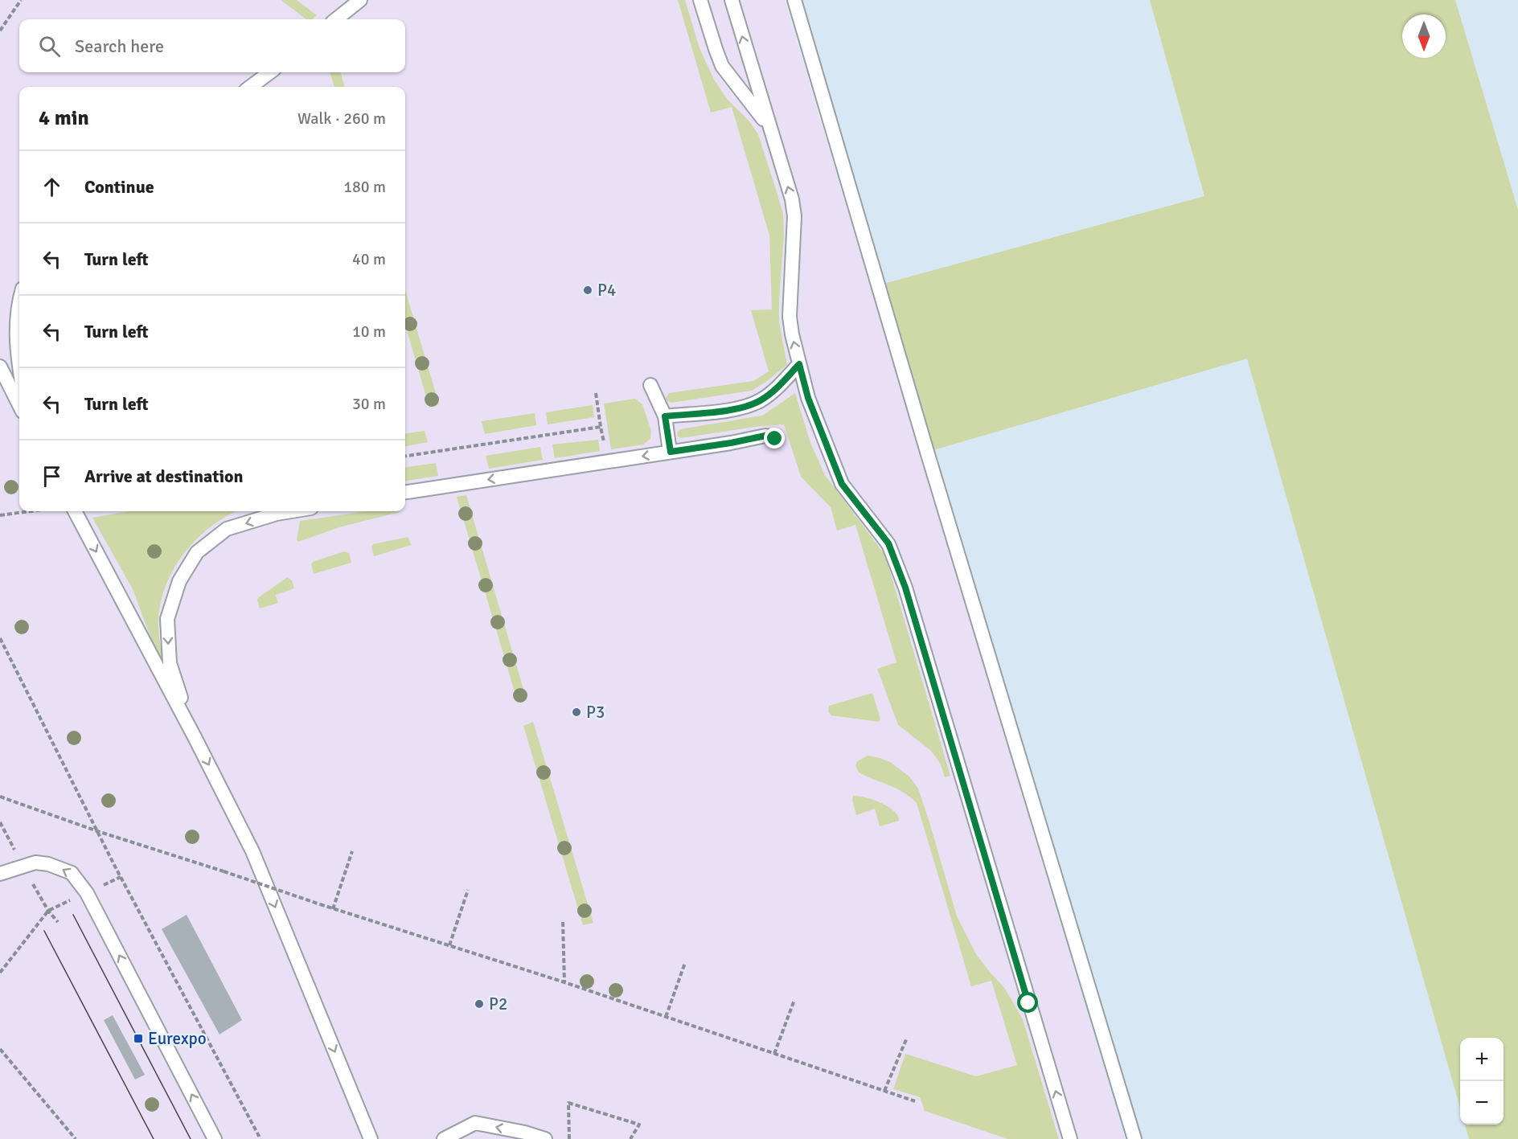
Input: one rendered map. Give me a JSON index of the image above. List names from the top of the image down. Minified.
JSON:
{"places":{"other":["P4","P3","P2"],"transit":["Eurexpo"]},"north":"bottom","page":{"search":"Search here","heading":["4 min","Walk · 260 m"],"list":[["Continue","180 m"],["Turn left","40 m"],["Turn left","10 m"],["Turn left","30 m"],"Arrive at destination"],"map_buttons":["+","−"]}}
